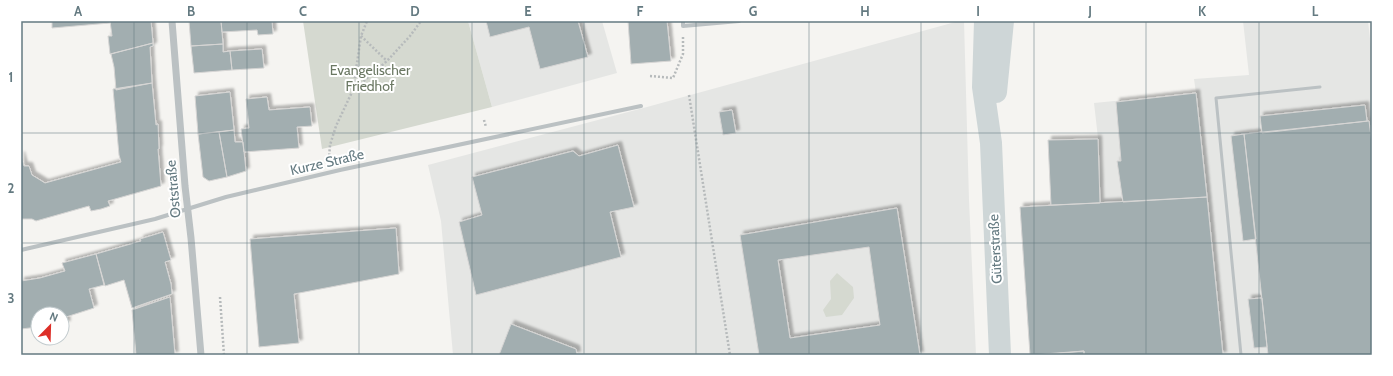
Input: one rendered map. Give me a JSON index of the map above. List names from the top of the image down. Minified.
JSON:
{"streets":{"main road":["Güterstraße"],"street":["Kurze Straße","Oststraße"]},"crossings":[["Kurze Straße","Oststraße"]],"parks":["Evangelischer Friedhof"],"north":"top right","grid":{"columns":["A","B","C","D","E","F","G","H","I","J","K","L"],"rows":["1","2","3"]}}
